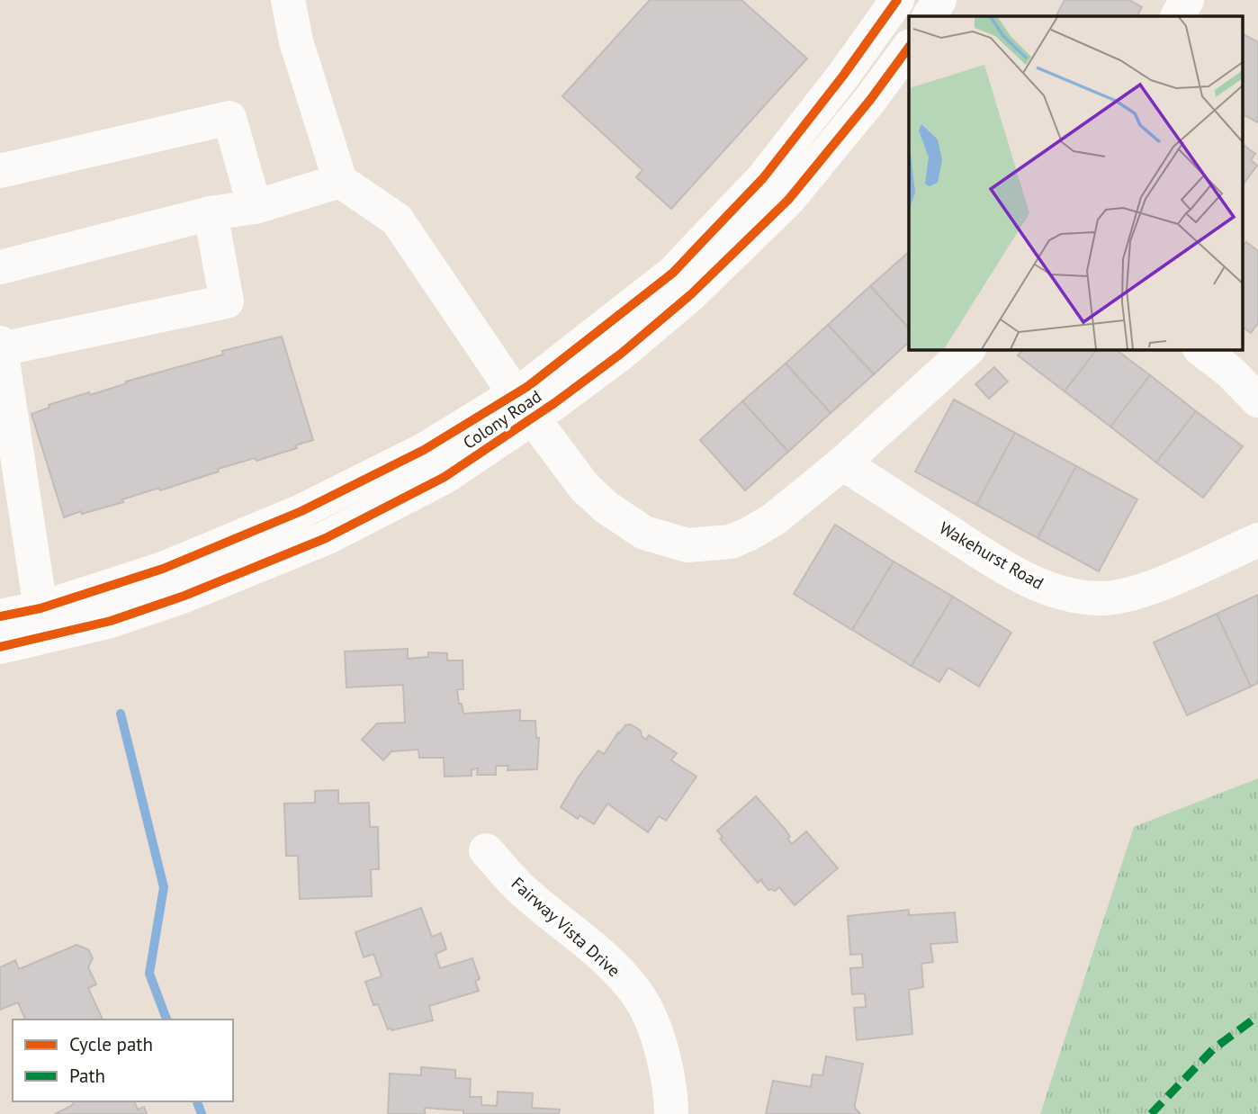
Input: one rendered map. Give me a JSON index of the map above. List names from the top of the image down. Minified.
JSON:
{"streets":{"main road":["Colony Road","Wakehurst Road","Fairway Vista Drive"]},"legend":["Cycle path","Path"]}
